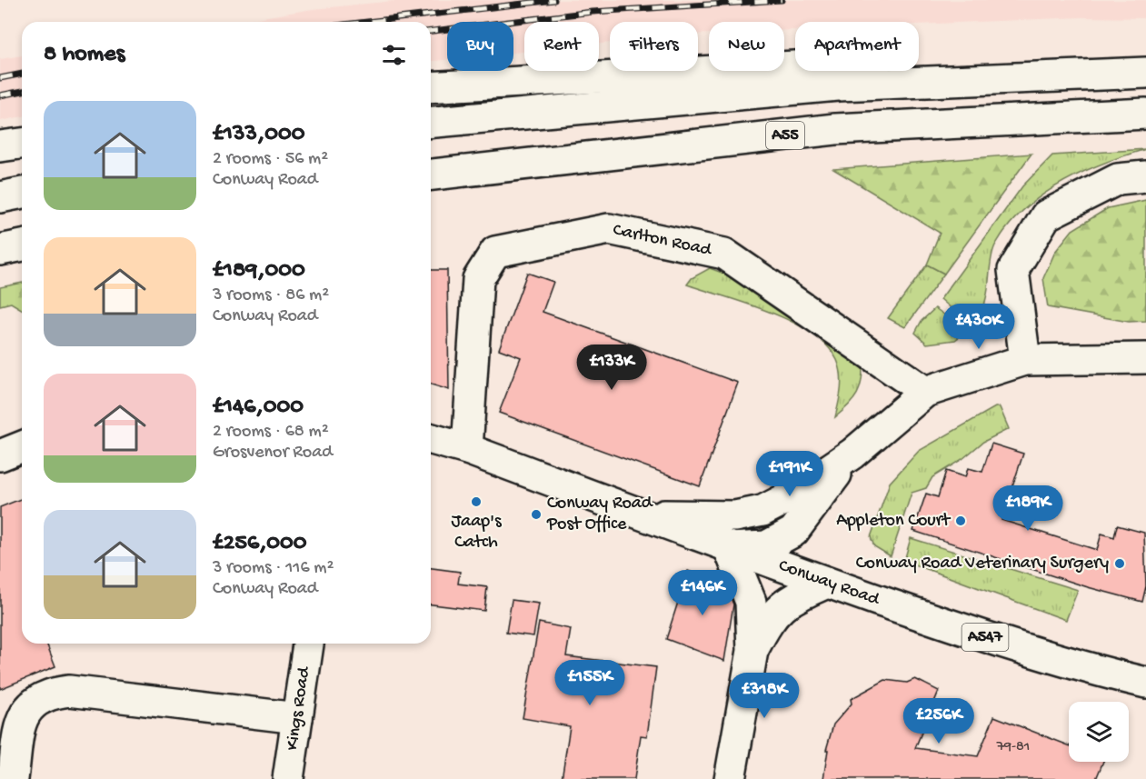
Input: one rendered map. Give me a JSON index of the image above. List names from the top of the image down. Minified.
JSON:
{"streets":{"main road":["A55","Carlton Road","Conway Road","A547","Kings Road"]},"crossings":[["Carlton Road","Conway Road"]],"places":["Jaap's Catch","Conway Road Post Office","Appleton Court","Conway Road Veterinary Surgery"],"house_numbers":["79-81"],"page":{"chip":["Buy","Rent","Filters","New","Apartment"],"heading":"8 homes","list":[{"name":"£133,000","note":"2 rooms · 56 m² · Conway Road"},{"name":"£189,000","note":"3 rooms · 86 m² · Conway Road"},{"name":"£146,000","note":"2 rooms · 68 m² · Grosvenor Road"},{"name":"£256,000","note":"3 rooms · 116 m² · Conway Road"}],"price":["£430K","£133K","£191K","£189K","£146K","£155K","£318K","£256K"]}}
